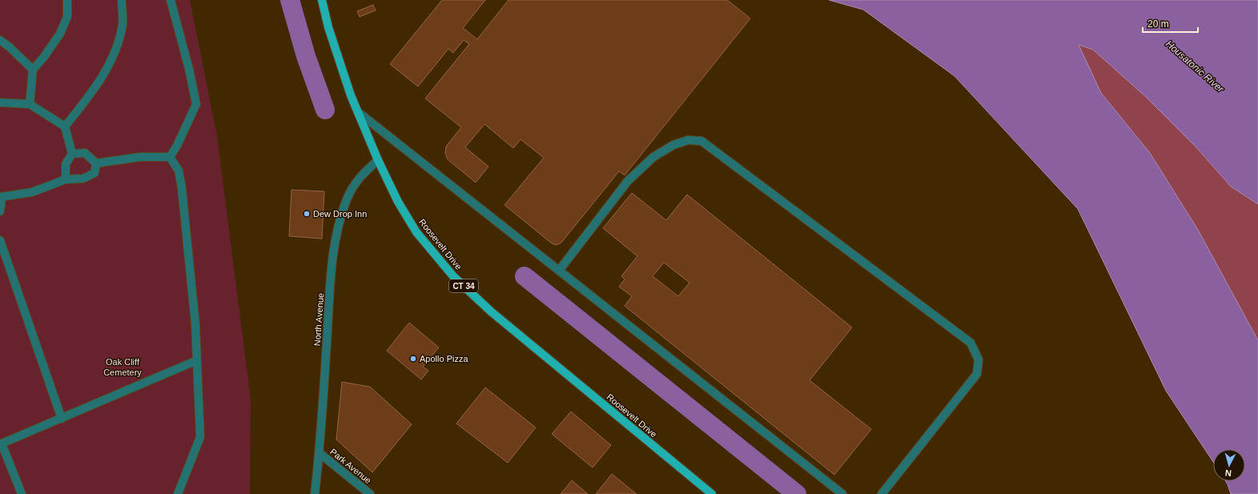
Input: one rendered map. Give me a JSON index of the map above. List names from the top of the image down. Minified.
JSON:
{"streets":{"main road":["Roosevelt Drive","CT 34"],"street":["North Avenue","Park Avenue"]},"crossings":[["Roosevelt Drive","North Avenue"],["North Avenue","Park Avenue"]],"water":["Housatonic River"],"parks":["Oak Cliff Cemetery"],"places":["Dew Drop Inn","Apollo Pizza"],"scale_bar":"20 m","north":"bottom"}
